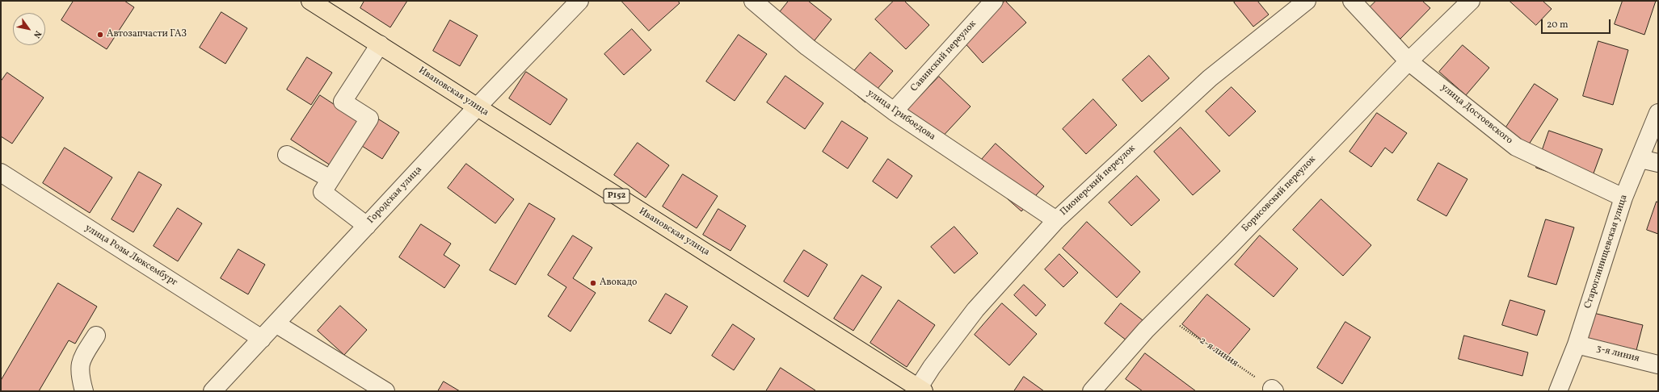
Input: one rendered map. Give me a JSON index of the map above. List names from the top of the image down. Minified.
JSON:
{"streets":{"main road":["Ивановская улица","Р152"],"street":["Савинский переулок","улица Достоевского","улица Грибоедова","Пионерский переулок","Борисовский переулок","Городская улица","Староглинищевская улица","улица Розы Люксембург","3-я линия"],"path":["2-я линия"]},"crossings":[["Савинский переулок","улица Грибоедова"],["Ивановская улица","Пионерский переулок"],["Ивановская улица","Городская улица"],["улица Достоевского","Борисовский переулок"],["улица Достоевского","Староглинищевская улица"],["улица Грибоедова","Пионерский переулок"],["Борисовский переулок","2-я линия"],["Городская улица","улица Розы Люксембург"],["Староглинищевская улица","3-я линия"]],"places":["Автозапчасти ГАЗ","Авокадо"],"scale_bar":"20 m","north":"bottom right"}
